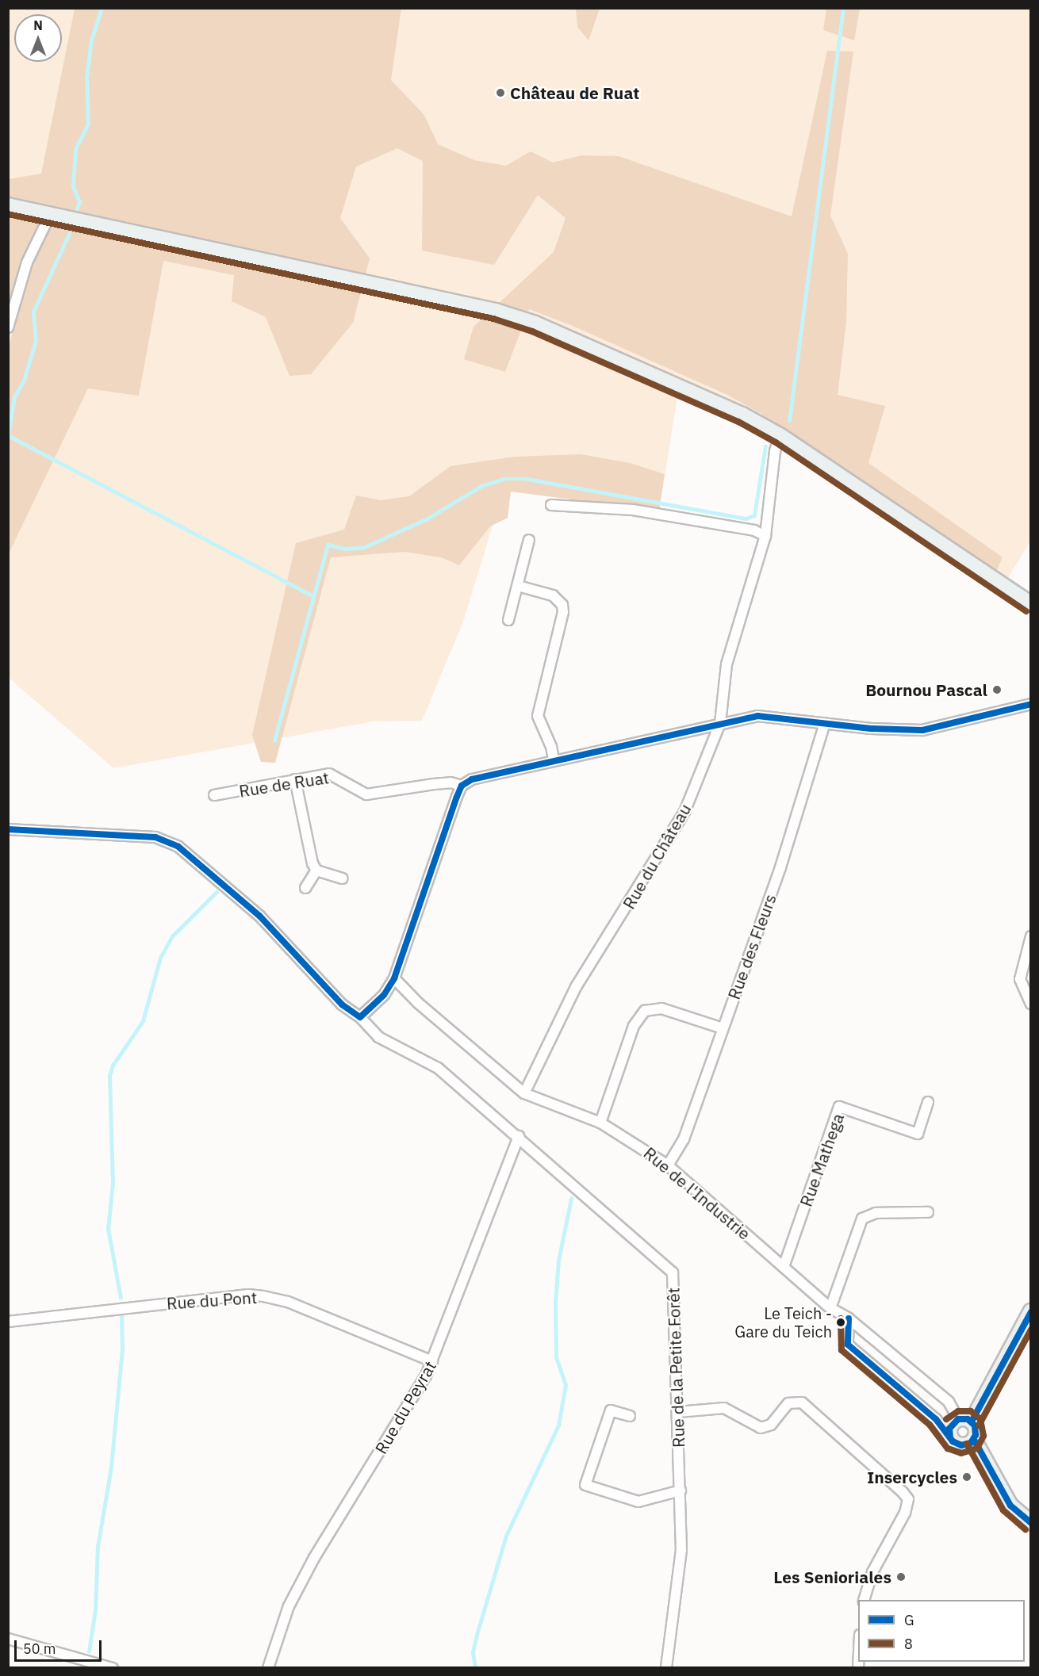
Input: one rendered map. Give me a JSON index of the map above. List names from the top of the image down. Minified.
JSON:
{"streets":{"street":["Rue de Ruat","Rue du Château","Rue des Fleurs","Rue Mathega","Rue de l'Industrie","Rue du Pont","Rue de la Petite Forêt","Rue du Peyrat"]},"crossings":[["Rue du Château","Rue de l'Industrie"],["Rue des Fleurs","Rue de l'Industrie"],["Rue Mathega","Rue de l'Industrie"],["Rue du Pont","Rue du Peyrat"],["Rue de la Petite Forêt","Rue du Peyrat"]],"places":["Château de Ruat","Bournou Pascal","Le Teich - Gare du Teich","Insercycles","Les Senioriales"],"lines":["transit line 8","transit line G"],"legend":["G","8"],"scale_bar":"50 m","north":"top"}
